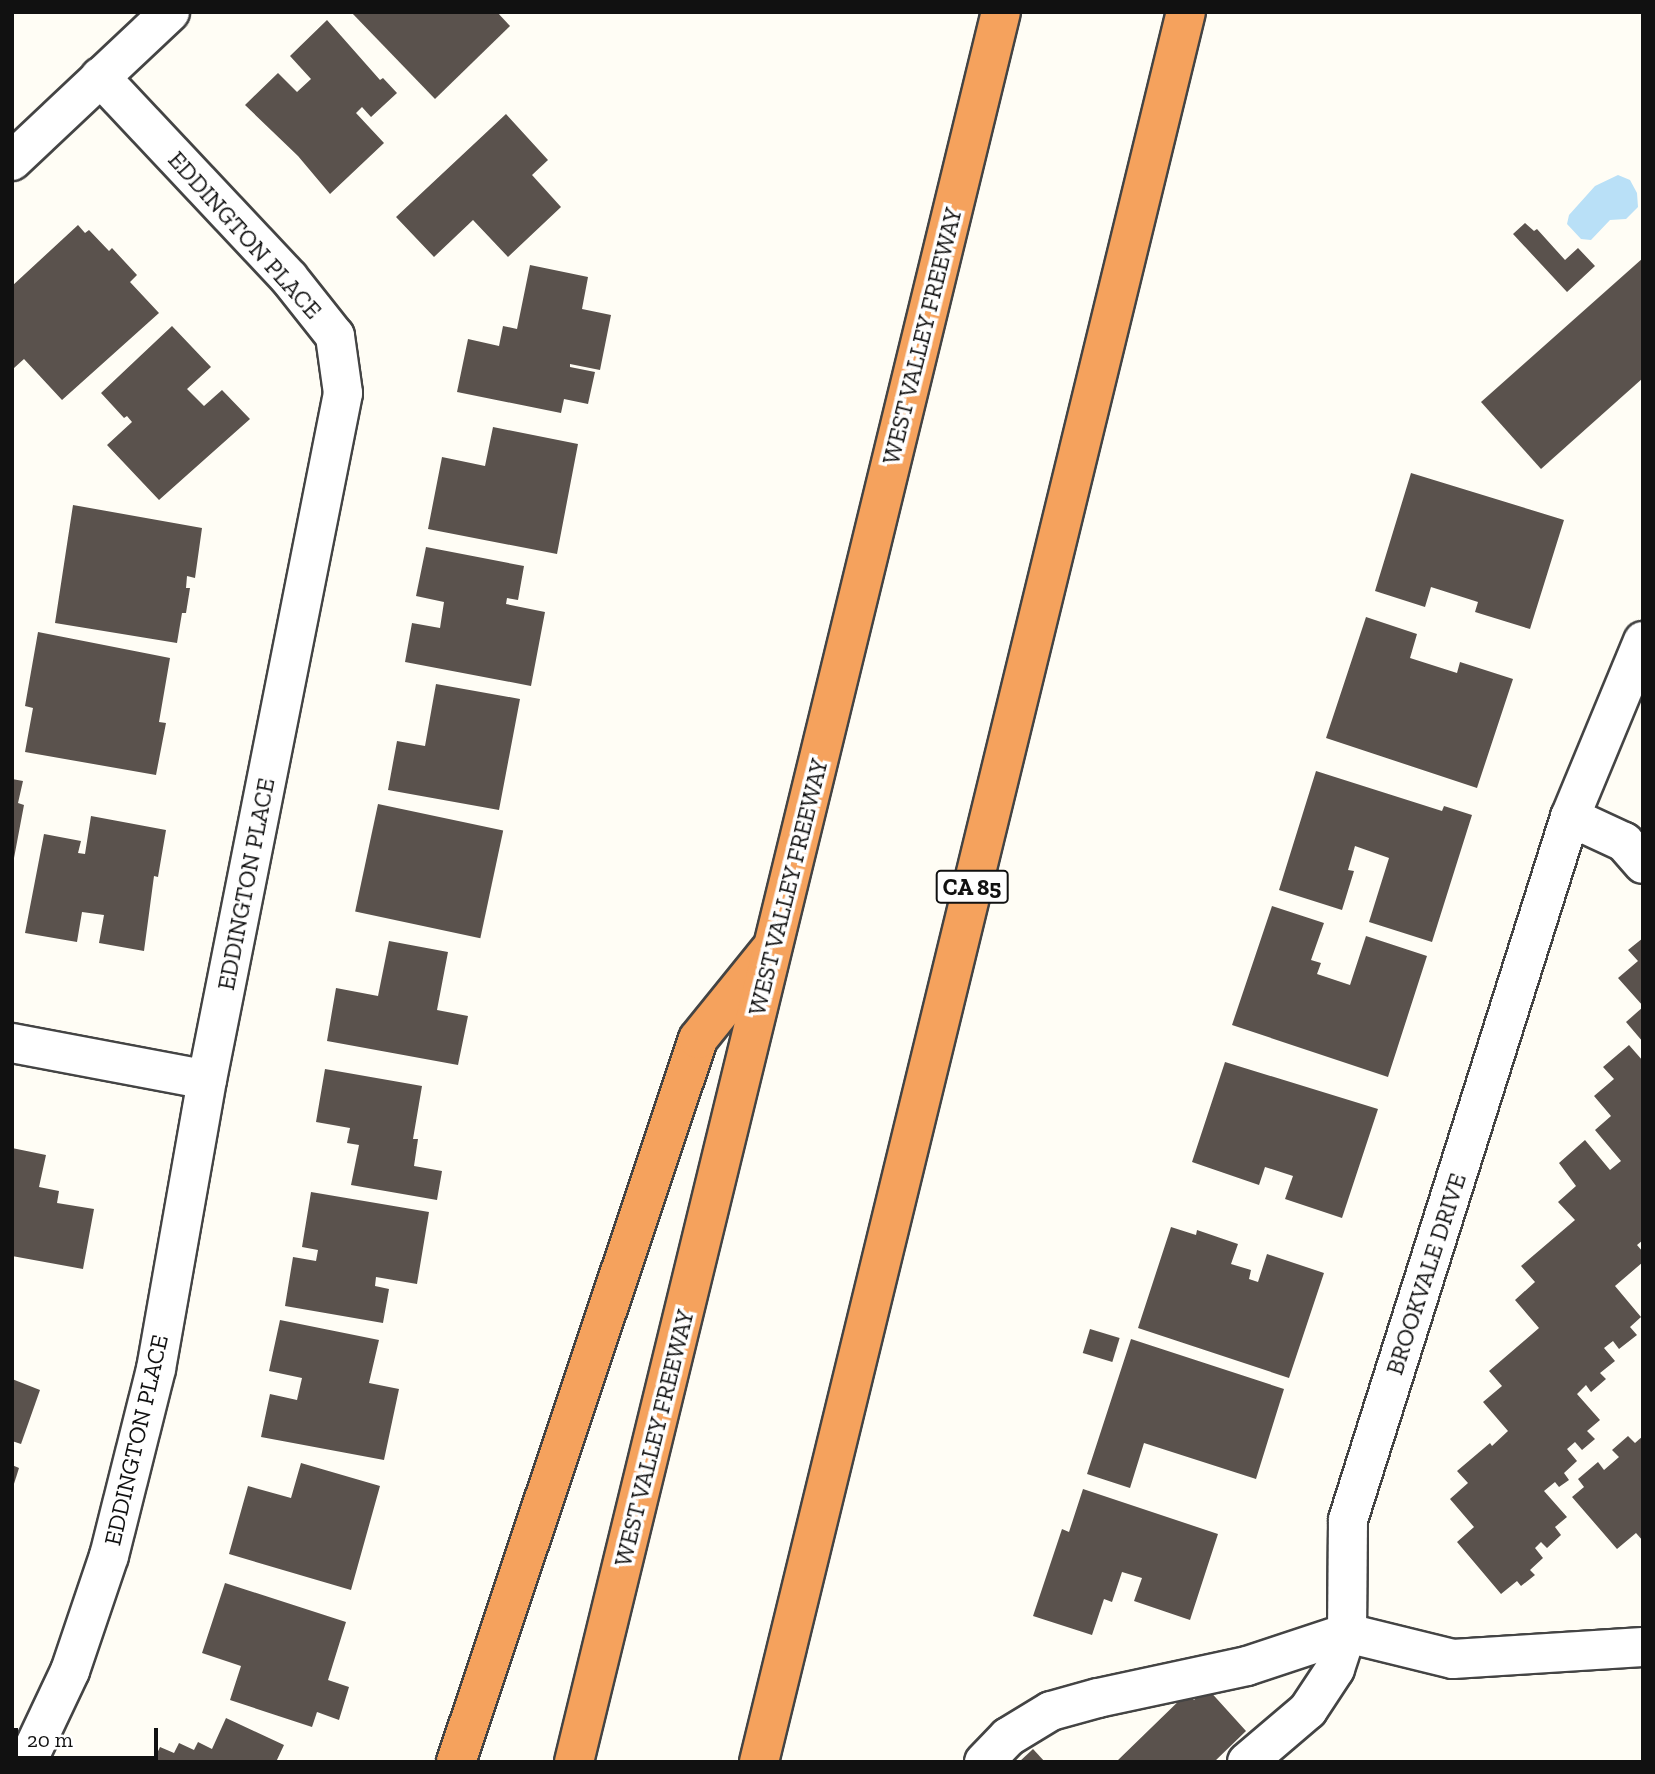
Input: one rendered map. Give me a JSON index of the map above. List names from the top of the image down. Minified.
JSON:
{"streets":{"highway":["WEST VALLEY FREEWAY","CA 85"],"street":["EDDINGTON PLACE","BROOKVALE DRIVE"]},"scale_bar":"20 m"}
